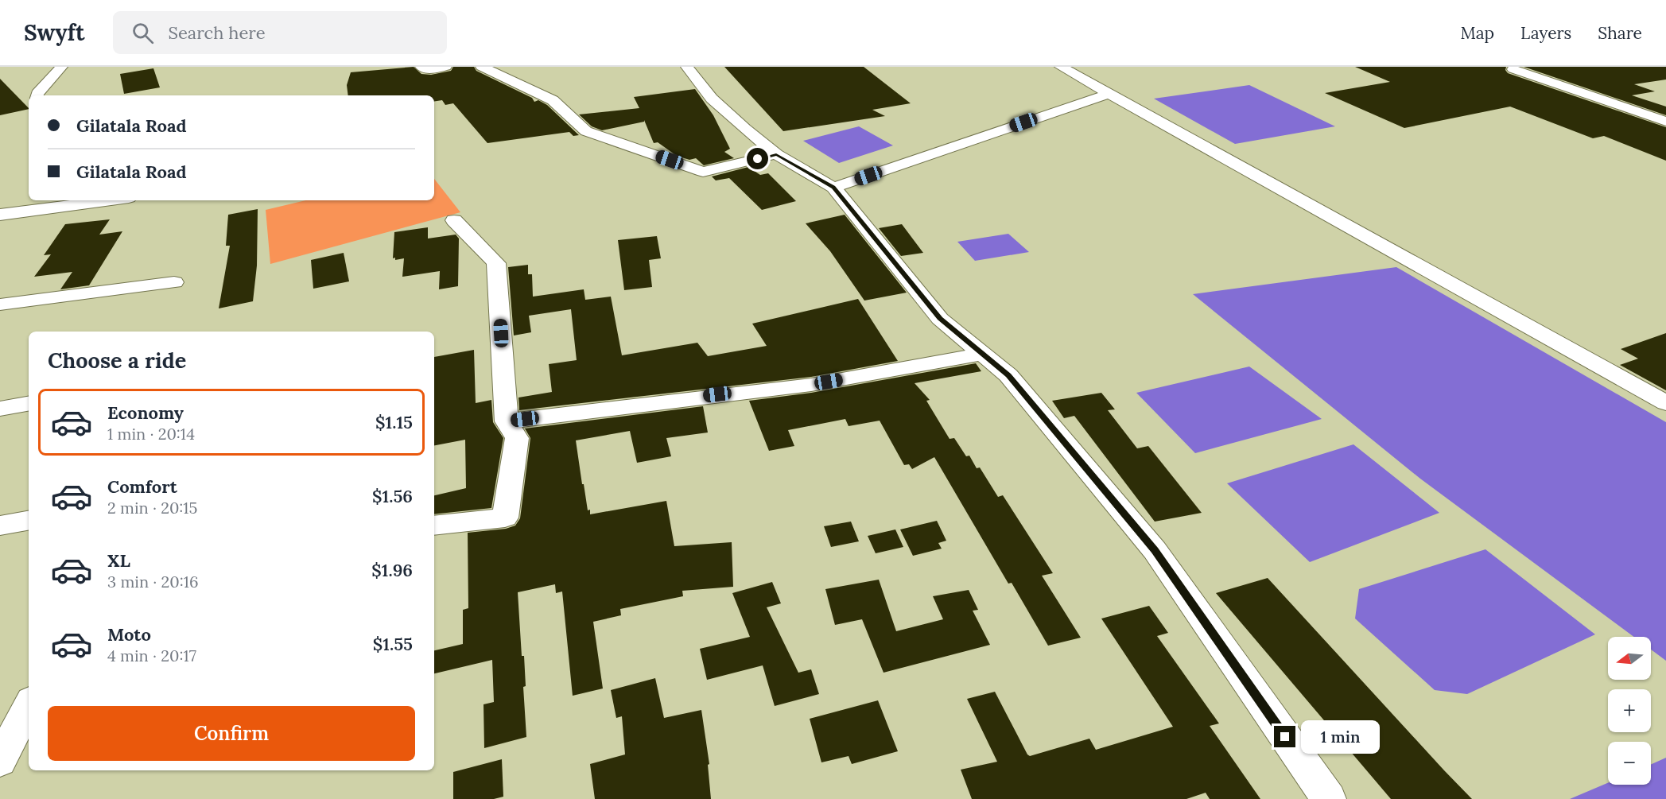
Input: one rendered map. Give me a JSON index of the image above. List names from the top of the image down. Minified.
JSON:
{"north":"left","page":{"header":"Swyft","search":"Search here","nav":["Map","Layers","Share"],"banner":["Gilatala Road","Gilatala Road"],"heading":"Choose a ride","list":[{"name":"Economy","note":"1 min · 20:14","value":"$1.15"},{"name":"Comfort","note":"2 min · 20:15","value":"$1.56"},{"name":"XL","note":"3 min · 20:16","value":"$1.96"},{"name":"Moto","note":"4 min · 20:17","value":"$1.55"}],"map_buttons":["+","−"],"buttons":"Confirm","bubble":"1 min"}}
